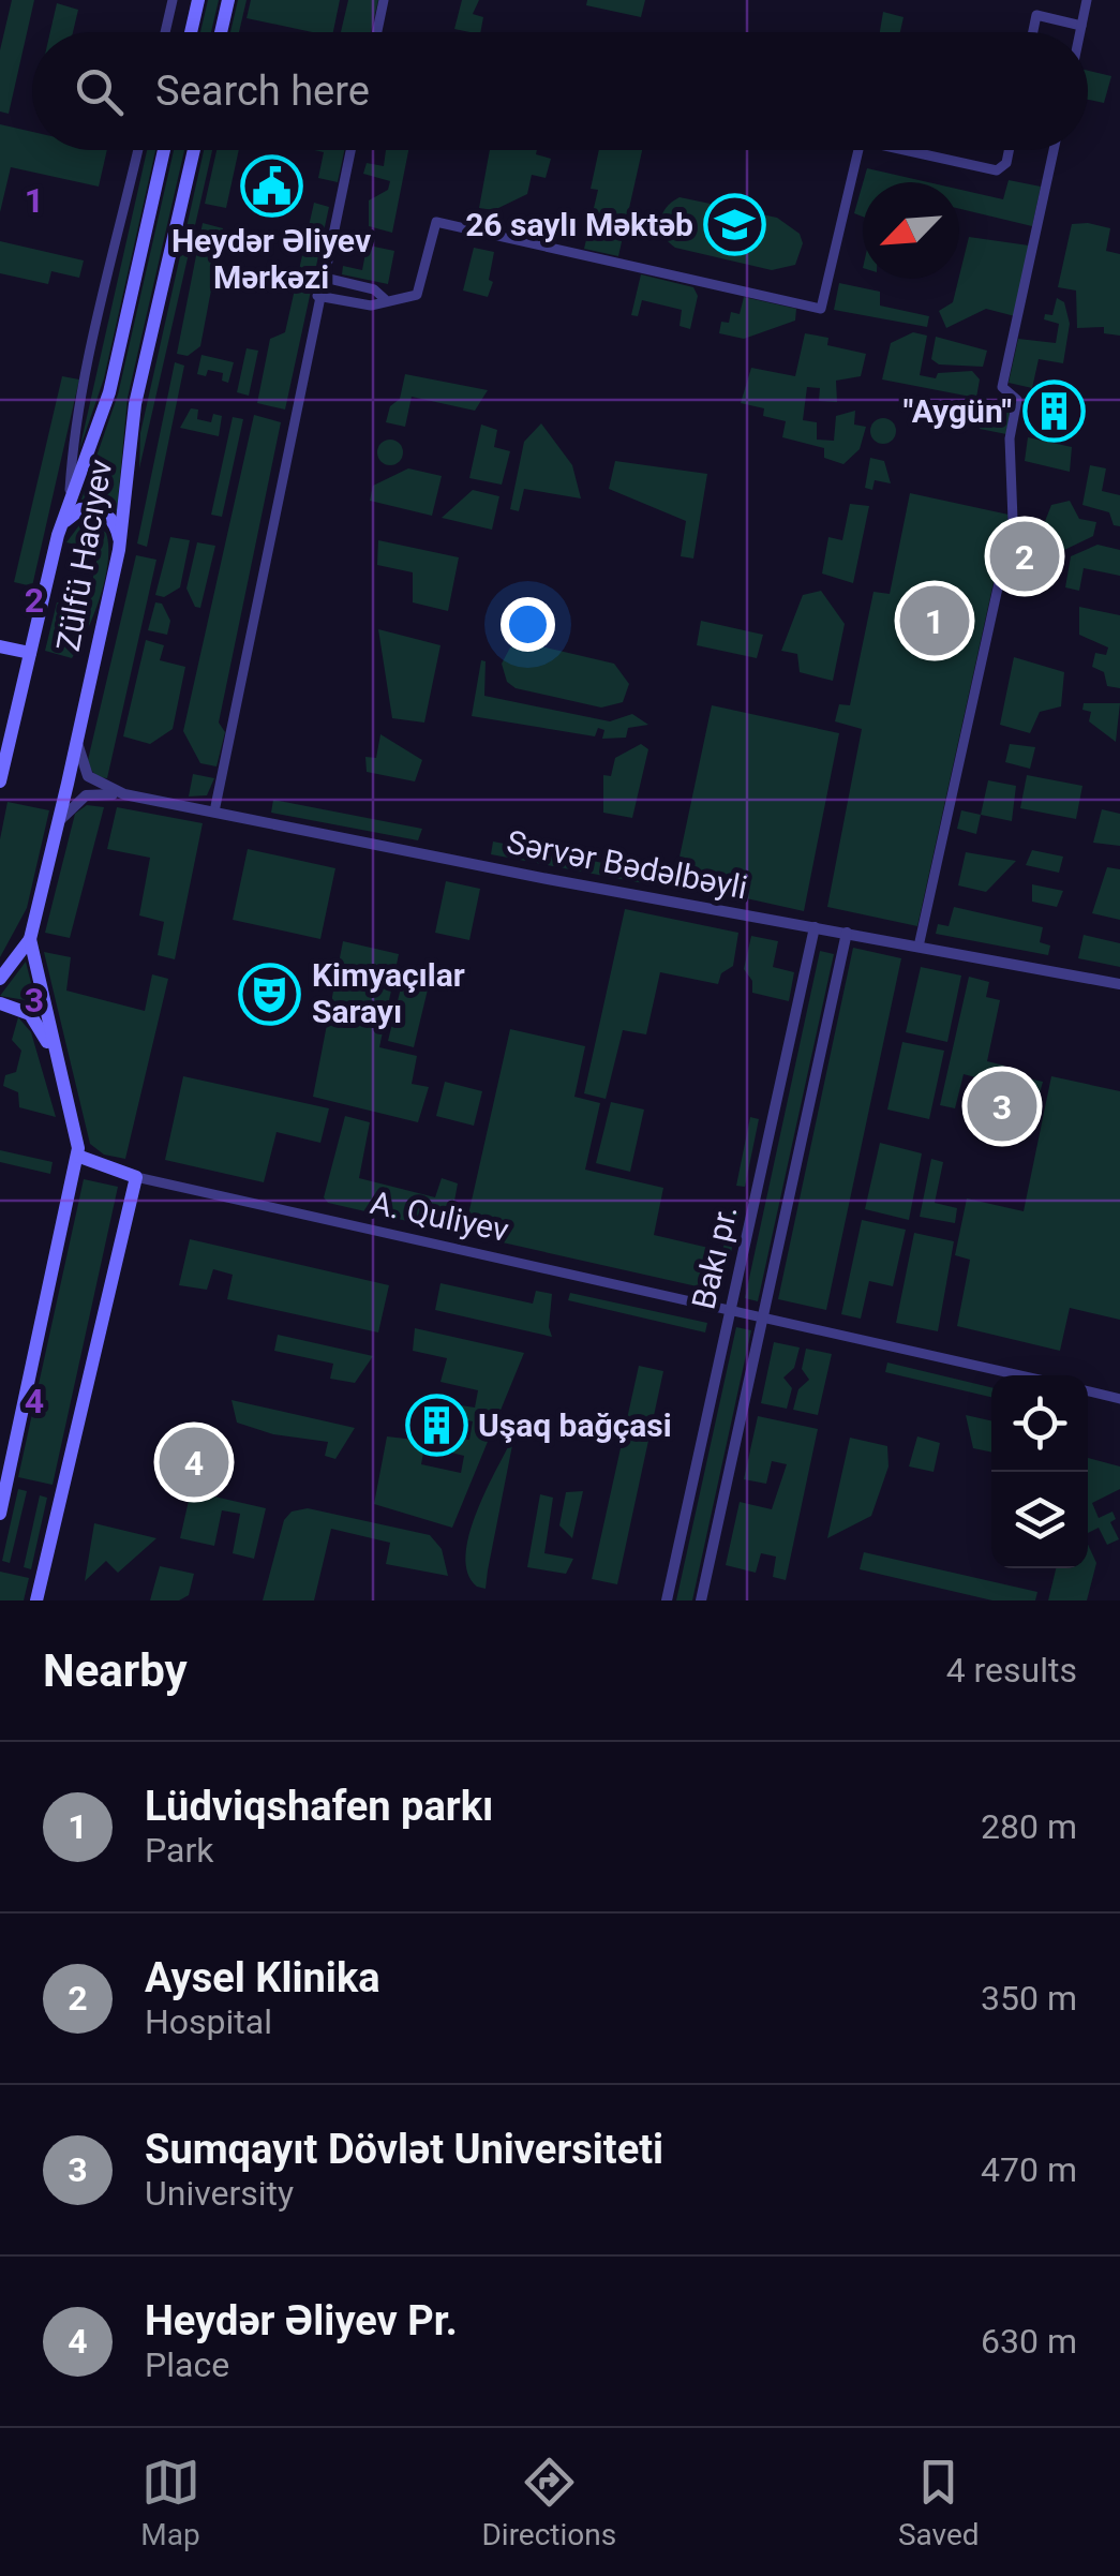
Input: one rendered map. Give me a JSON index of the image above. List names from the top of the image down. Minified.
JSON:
{"streets":{"main road":["Zülfü Hacıyev"],"street":["Sərvər Bədəlbəyli","A. Quliyev","Bakı pr."]},"crossings":[["Sərvər Bədəlbəyli","Bakı pr."],["A. Quliyev","Bakı pr."]],"places":{"public building":["Heydər Əliyev Mərkəzi"],"school or university":["26 saylı Məktəb"],"building":["\"Aygün\"","Uşaq bağçasi"],"theatre":["Kimyaçılar Sarayı"]},"north":"bottom left","page":{"search":"Search here","pins":["2","1","3","4"],"heading":["Nearby","4 results"],"list":[{"mark":"1","name":"Lüdviqshafen parkı","note":"Park","value":"280 m"},{"mark":"2","name":"Aysel Klinika","note":"Hospital","value":"350 m"},{"mark":"3","name":"Sumqayıt Dövlət Universiteti","note":"University","value":"470 m"},{"mark":"4","name":"Heydər Əliyev Pr.","note":"Place","value":"630 m"}],"nav":["Map","Directions","Saved"]},"grid":{"rows":["1","2","3","4"]}}
